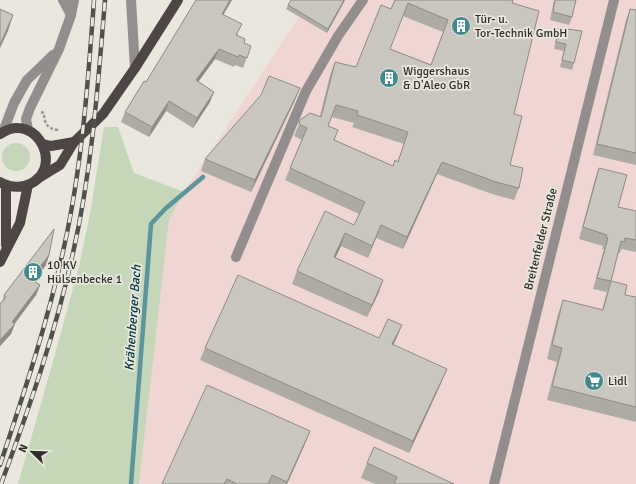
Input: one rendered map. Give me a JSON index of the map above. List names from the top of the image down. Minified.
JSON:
{"streets":{"street":["Breitenfelder Straße"]},"water":["Krähenberger Bach"],"places":{"building":["Tür- u. Tor-Technik GmbH","Wiggershaus & D'Aleo GbR","10 KV Hülsenbecke 1"],"supermarket":["Lidl"]},"north":"top left"}
